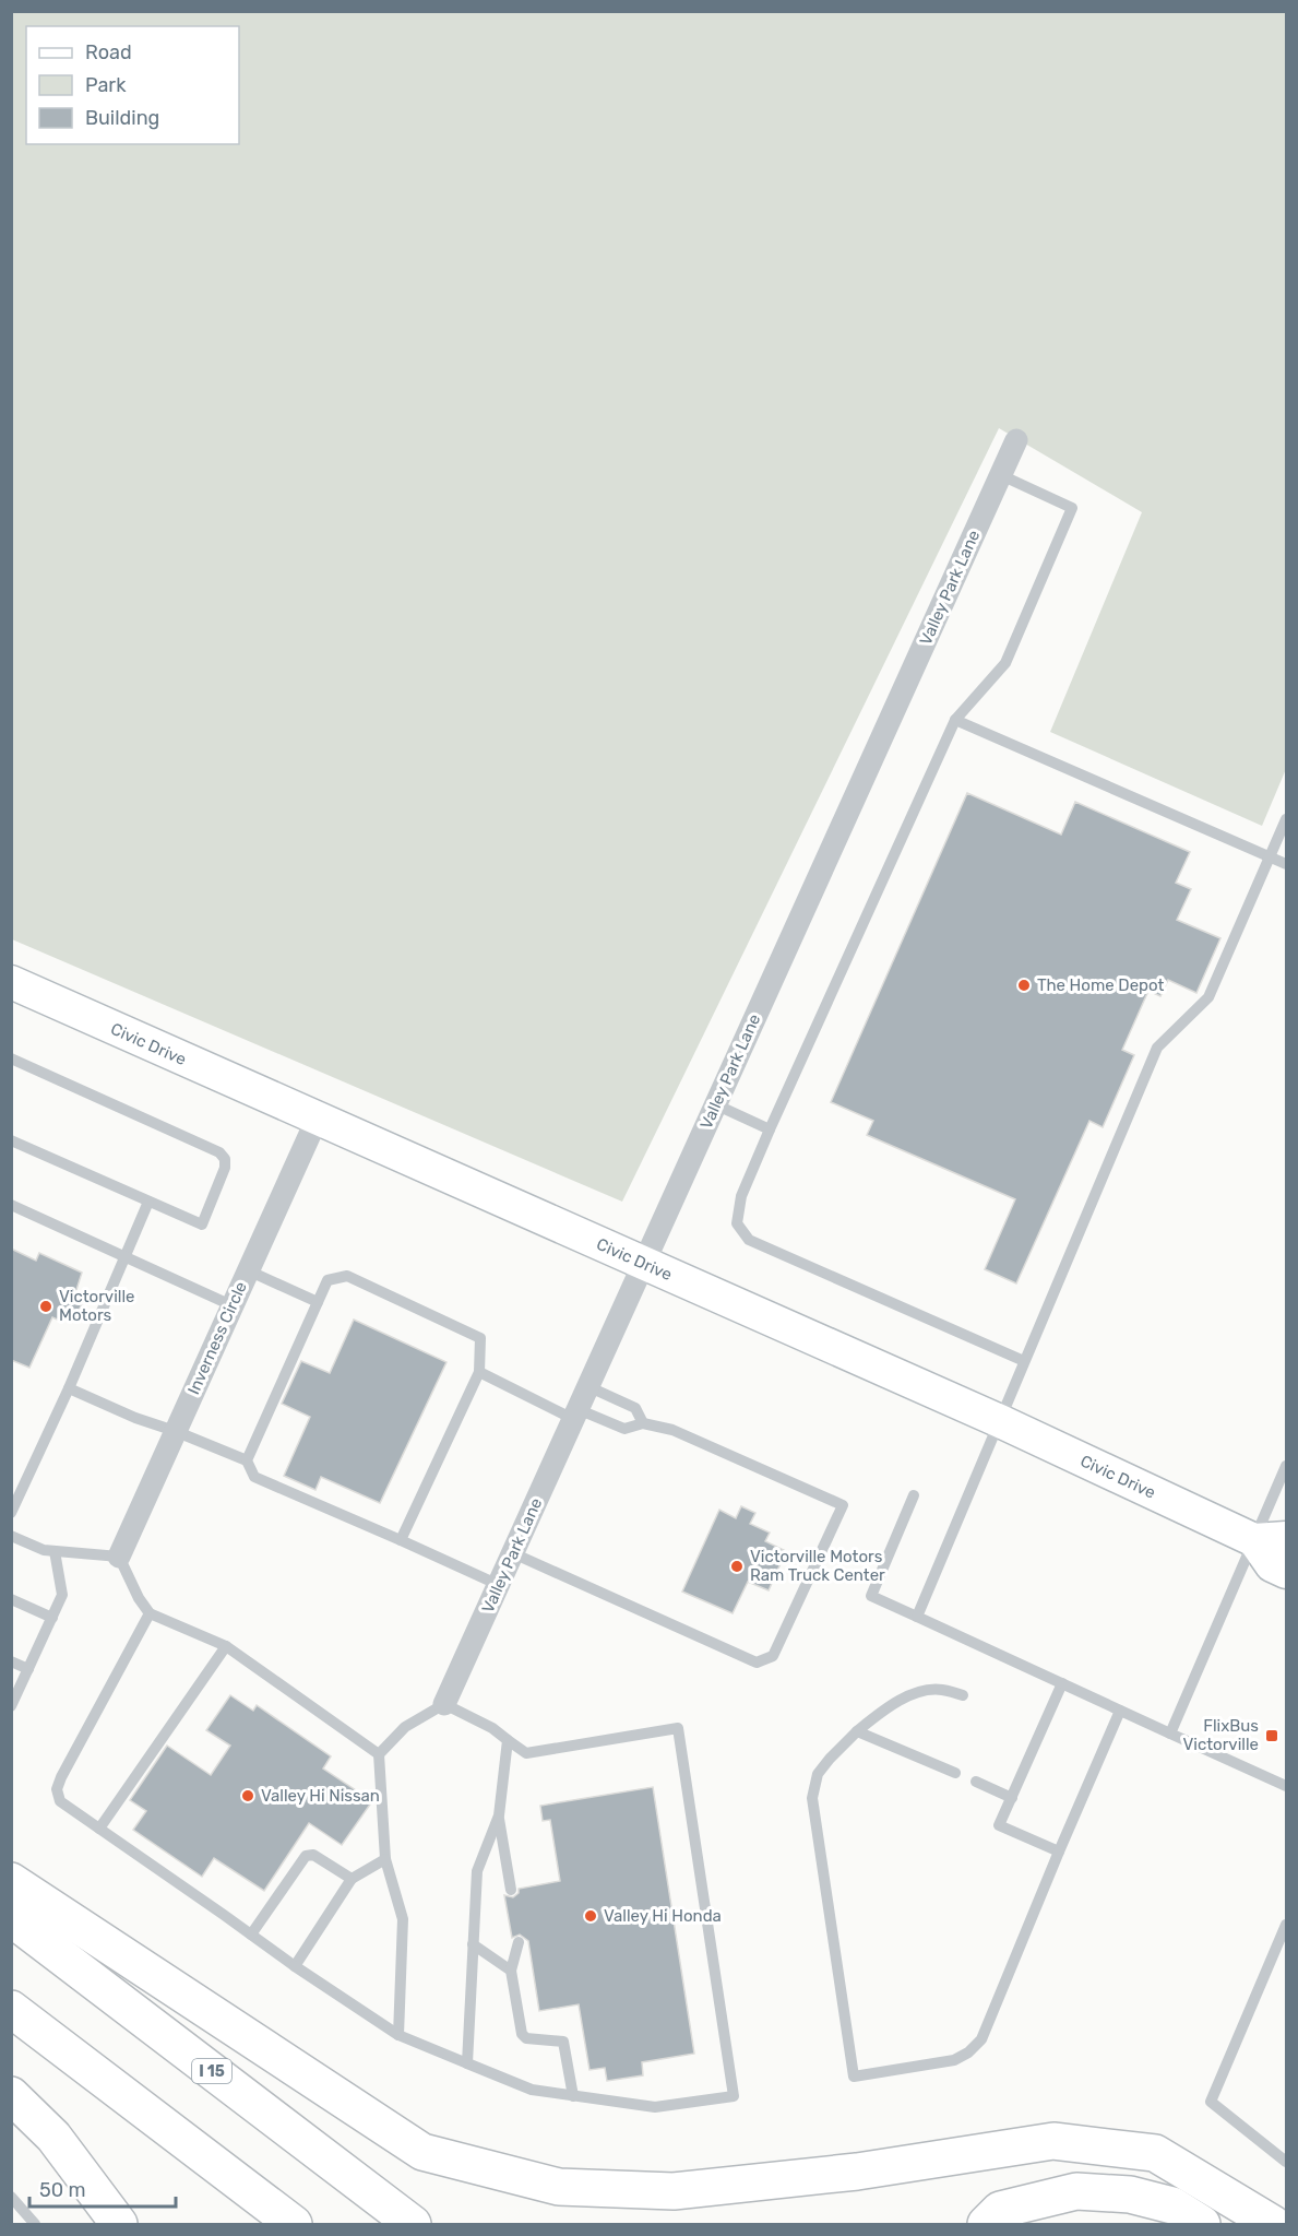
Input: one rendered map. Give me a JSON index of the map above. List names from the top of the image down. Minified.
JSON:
{"streets":{"highway":["I 15"],"street":["Valley Park Lane","Civic Drive","Inverness Circle"]},"crossings":[["Valley Park Lane","Civic Drive"],["Civic Drive","Inverness Circle"]],"places":{"other":["The Home Depot","Victorville Motors","Victorville Motors Ram Truck Center","Valley Hi Nissan","Valley Hi Honda"],"transit":["FlixBus Victorville"]},"legend":["Road","Park","Building"],"scale_bar":"50 m"}
